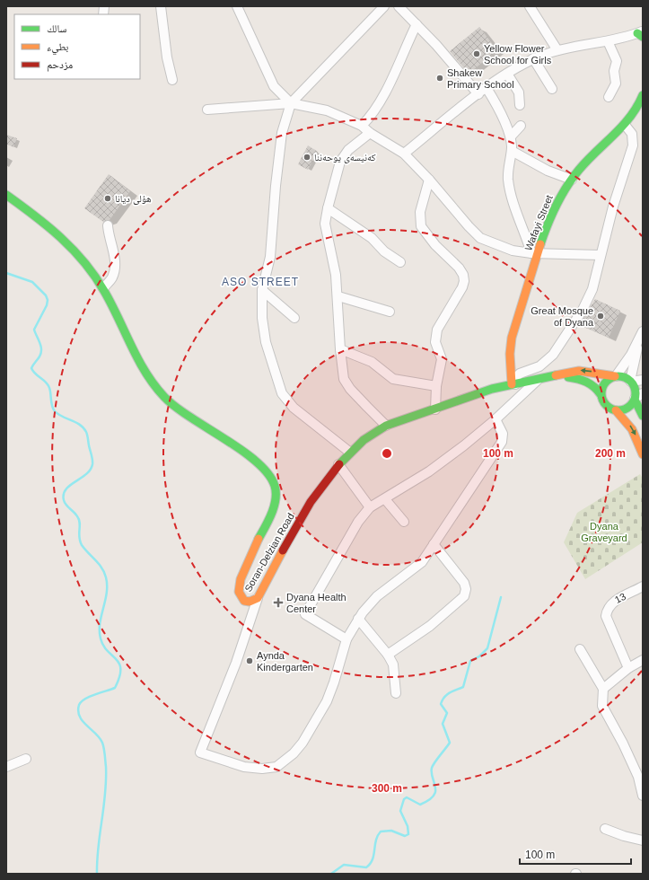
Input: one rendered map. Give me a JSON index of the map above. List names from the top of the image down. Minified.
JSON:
{"streets":{"main road":["Wafayi Street","Soran-Delzian Road"],"street":["13"]},"crossings":[["Wafayi Street","Soran-Delzian Road"]],"districts":["ASO STREET"],"parks":["Dyana Graveyard"],"places":{"other":["Yellow Flower School for Girls","Shakew Primary School","کەنیسەی یوحەننا","هؤلى ديانا","Great Mosque of Dyana","Aynda Kindergarten"],"health":["Dyana Health Center"]},"legend":["سالك","بطيء","مزدحم"],"scale_bar":"100 m","rings":["100 m","200 m","300 m"]}
